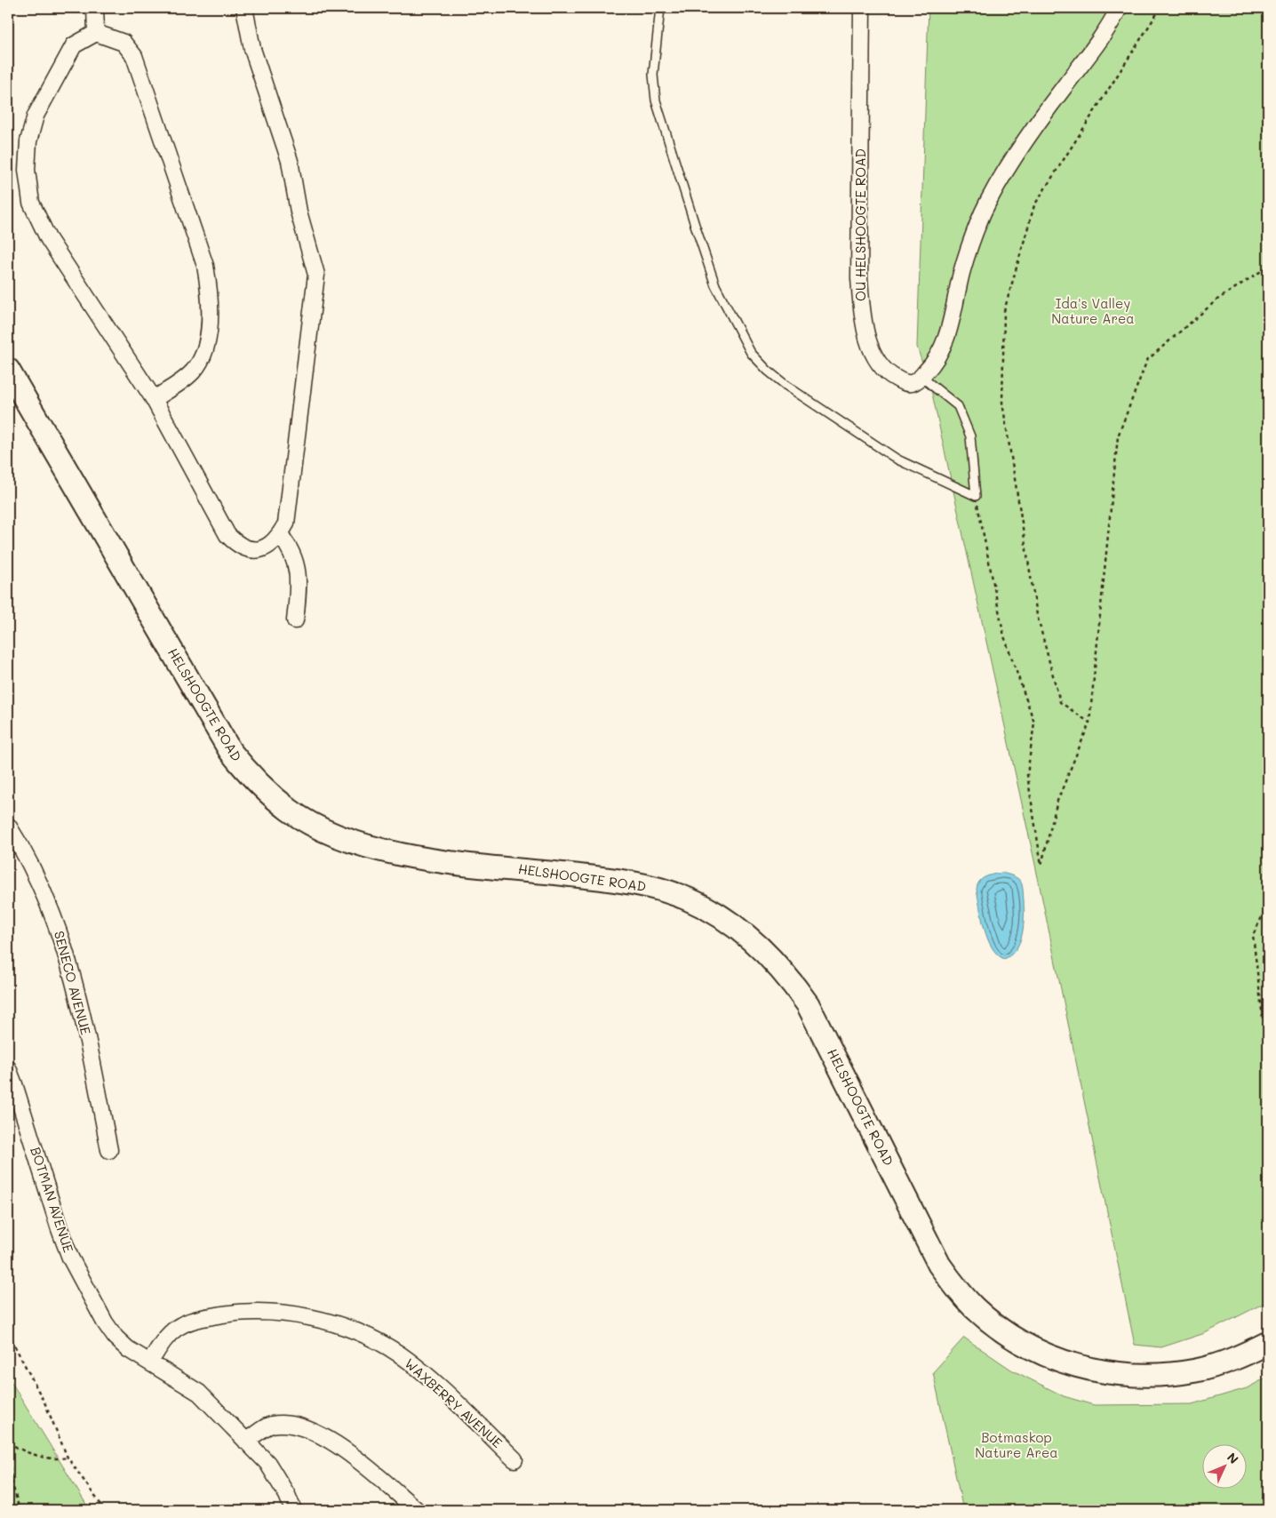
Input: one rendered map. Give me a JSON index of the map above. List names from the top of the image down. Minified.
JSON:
{"streets":{"main road":["HELSHOOGTE ROAD"],"street":["OU HELSHOOGTE ROAD","SENECO AVENUE","BOTMAN AVENUE","WAXBERRY AVENUE"]},"crossings":[["BOTMAN AVENUE","WAXBERRY AVENUE"]],"parks":["Ida's Valley Nature Area","Botmaskop Nature Area"],"north":"top right"}
